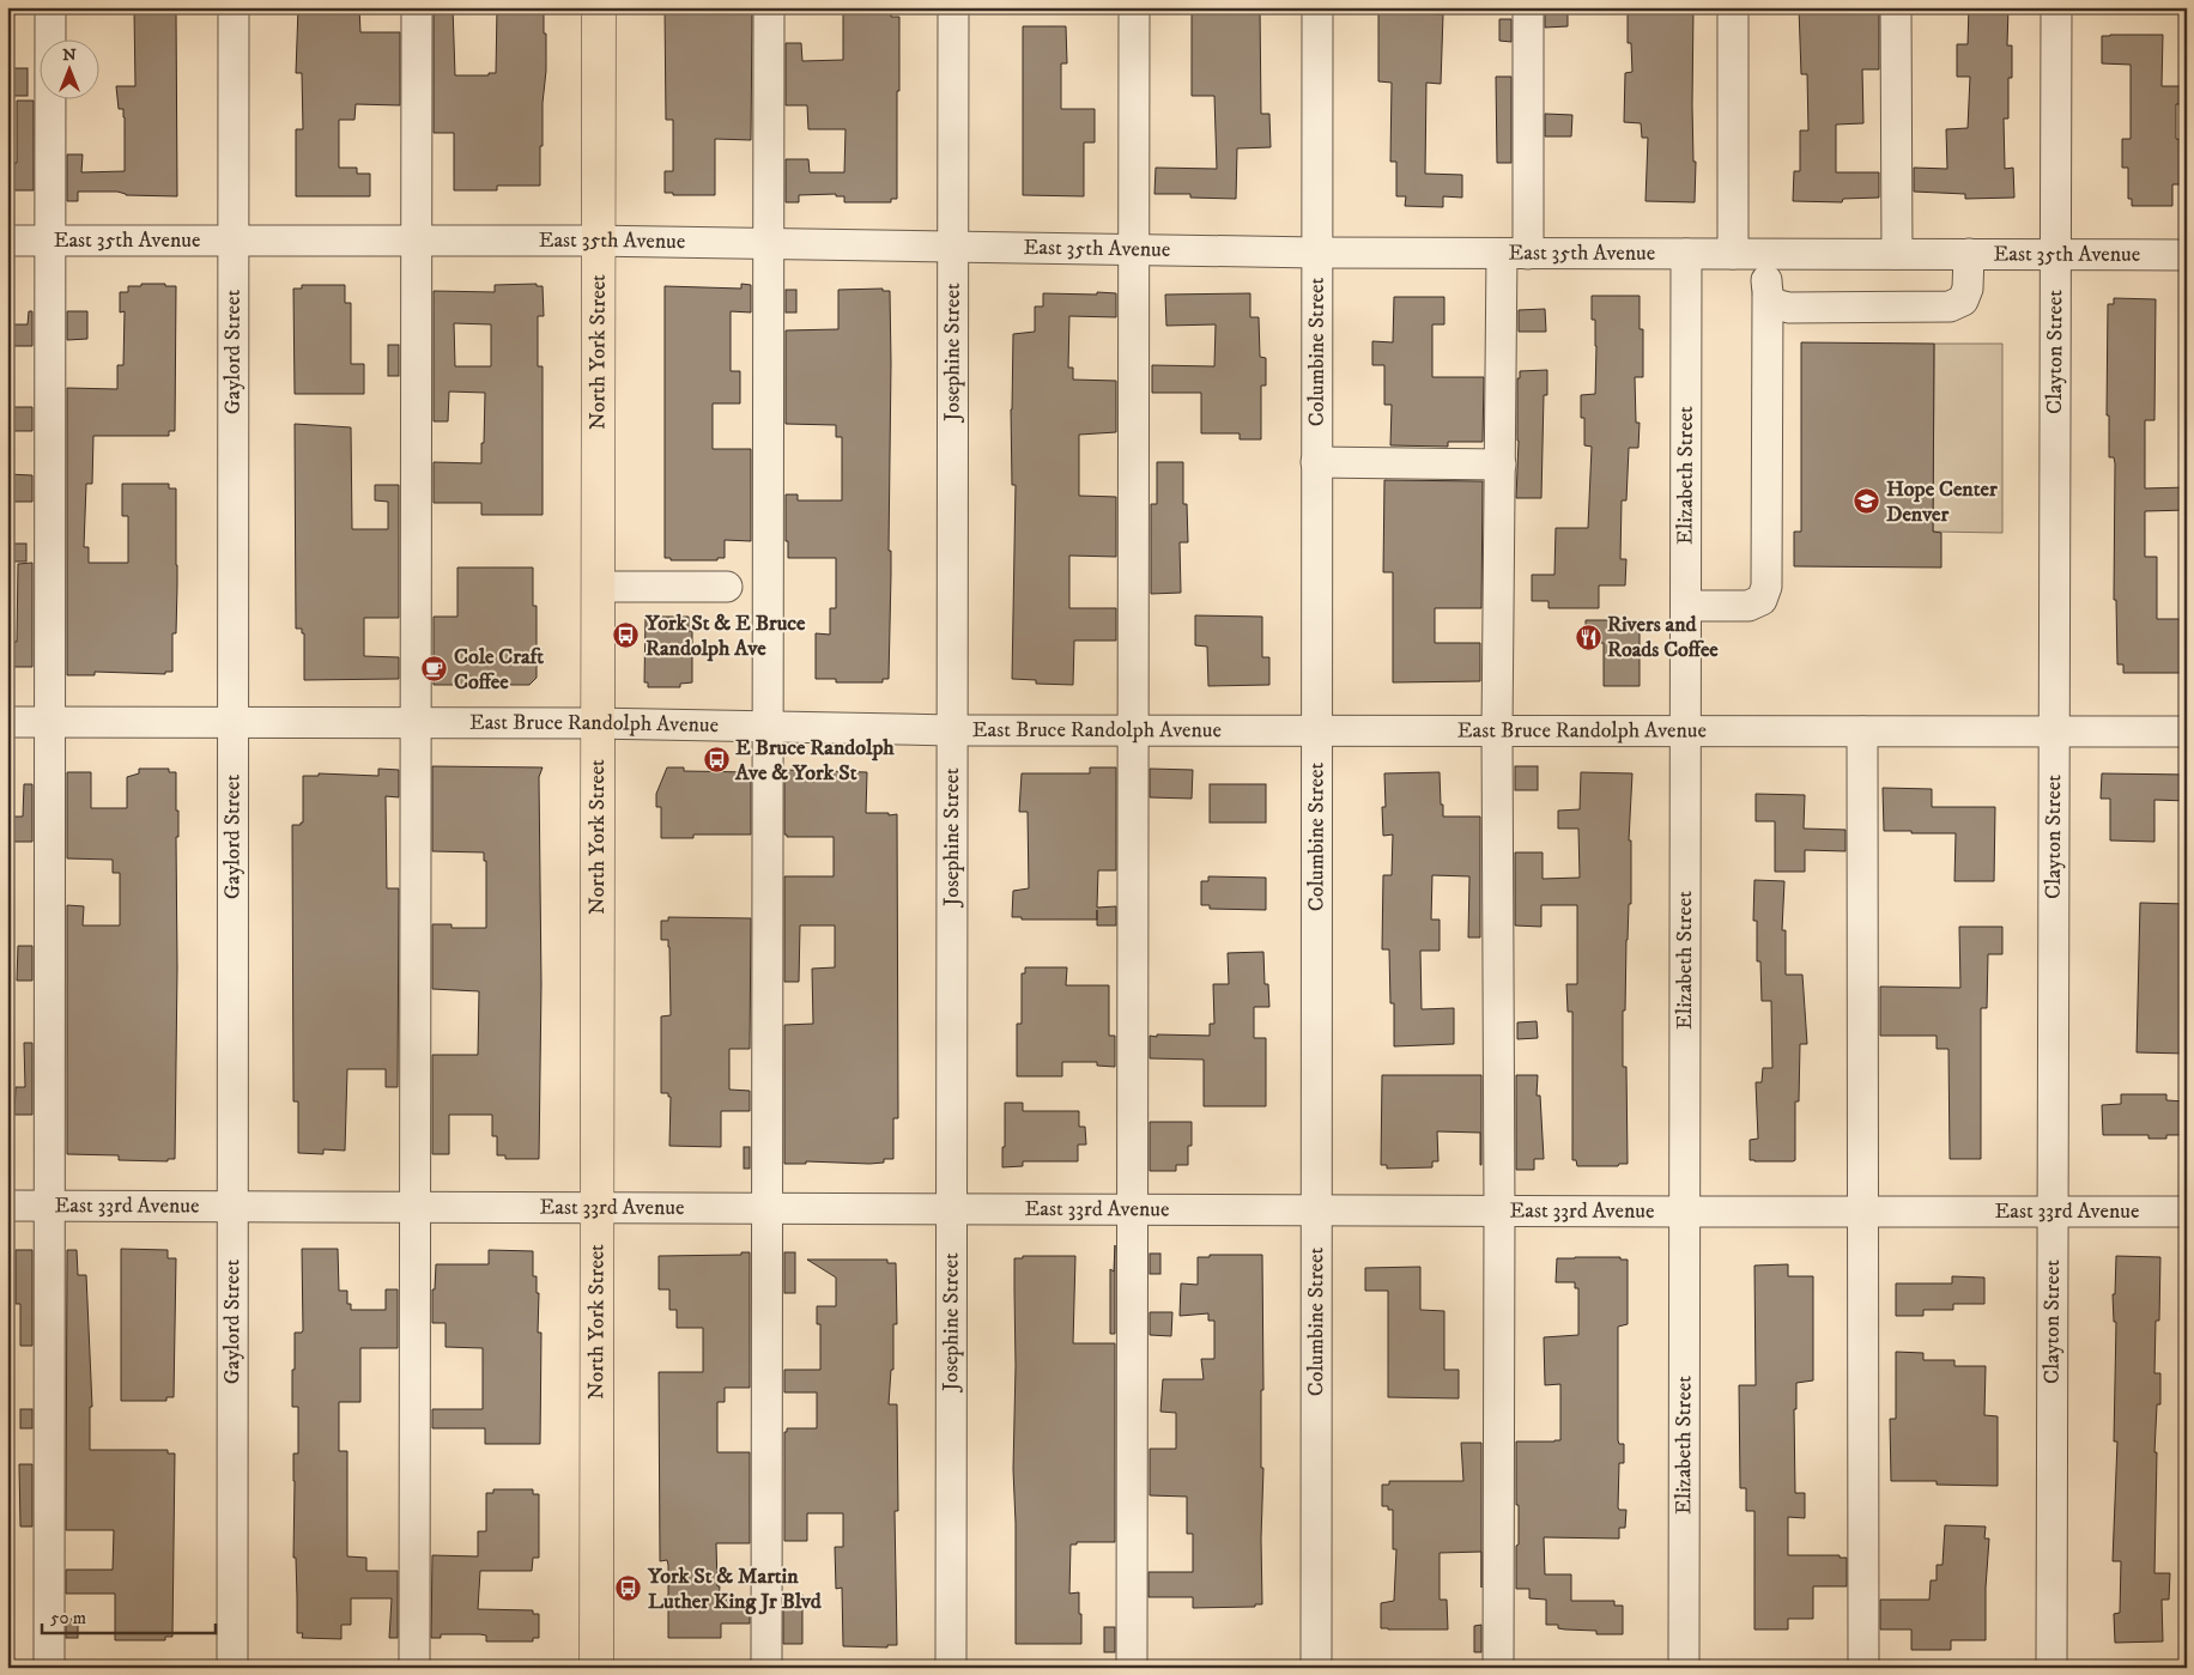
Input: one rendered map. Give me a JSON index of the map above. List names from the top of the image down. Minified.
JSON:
{"streets":{"main road":["North York Street"],"street":["East 35th Avenue","Gaylord Street","Josephine Street","Columbine Street","Clayton Street","Elizabeth Street","East Bruce Randolph Avenue","East 33rd Avenue"]},"crossings":[["East 35th Avenue","Gaylord Street"],["East 35th Avenue","North York Street"],["East 35th Avenue","Josephine Street"],["East 35th Avenue","Columbine Street"],["East 35th Avenue","Clayton Street"],["East 35th Avenue","Elizabeth Street"],["Gaylord Street","East Bruce Randolph Avenue"],["Gaylord Street","East 33rd Avenue"],["North York Street","East Bruce Randolph Avenue"],["North York Street","East 33rd Avenue"],["Josephine Street","East Bruce Randolph Avenue"],["Josephine Street","East 33rd Avenue"],["Columbine Street","East Bruce Randolph Avenue"],["Columbine Street","East 33rd Avenue"],["Clayton Street","East Bruce Randolph Avenue"],["Clayton Street","East 33rd Avenue"],["Elizabeth Street","East Bruce Randolph Avenue"],["Elizabeth Street","East 33rd Avenue"]],"places":{"school or university":["Hope Center Denver"],"bus stop":["York St & E Bruce Randolph Ave","E Bruce Randolph Ave & York St","York St & Martin Luther King Jr Blvd"],"restaurant":["Rivers and Roads Coffee"],"cafe":["Cole Craft Coffee"]},"scale_bar":"50 m","north":"top"}
